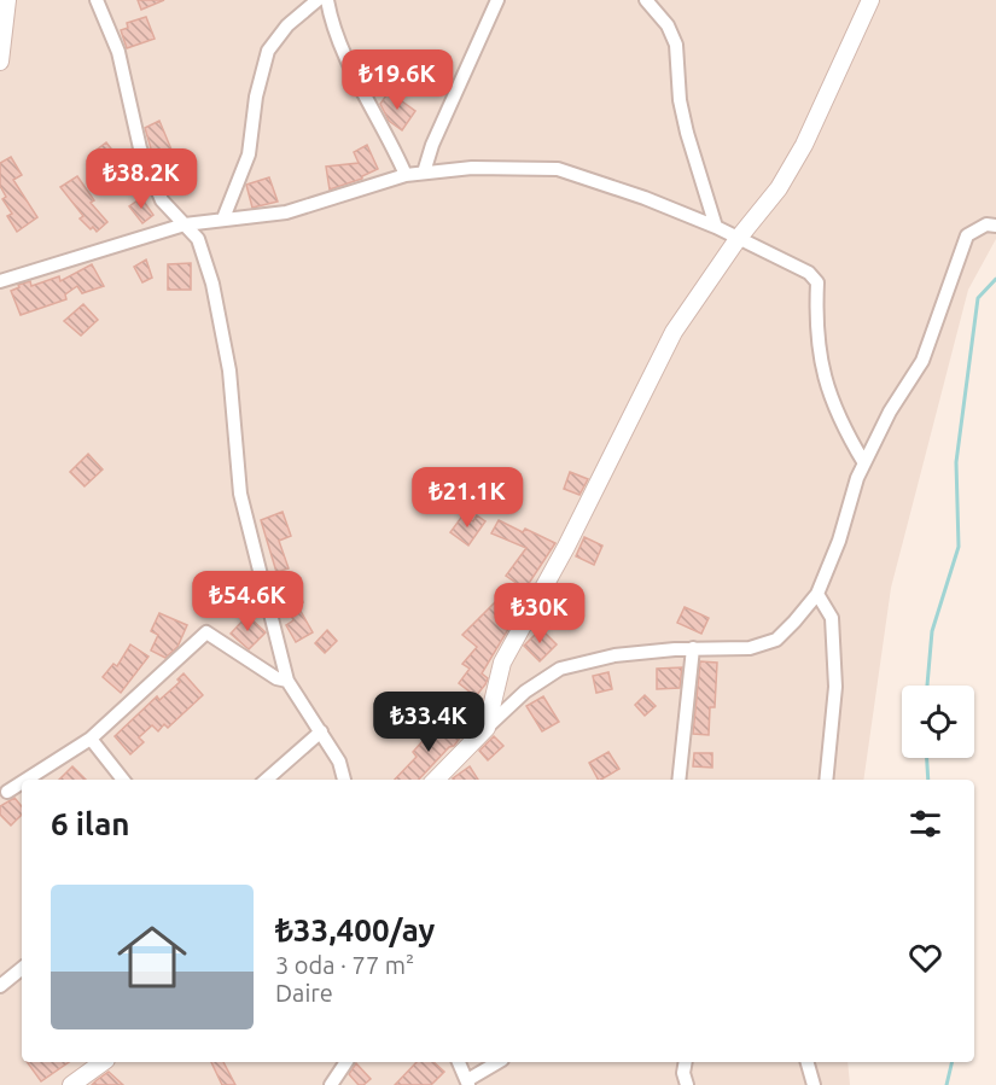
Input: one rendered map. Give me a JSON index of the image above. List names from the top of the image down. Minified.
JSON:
{"page":{"price":["₺19.6K","₺38.2K","₺21.1K","₺54.6K","₺30K","₺33.4K"],"heading":"6 ilan","list":[{"name":"₺33,400/ay","note":"3 oda · 77 m² · Daire"}]}}
